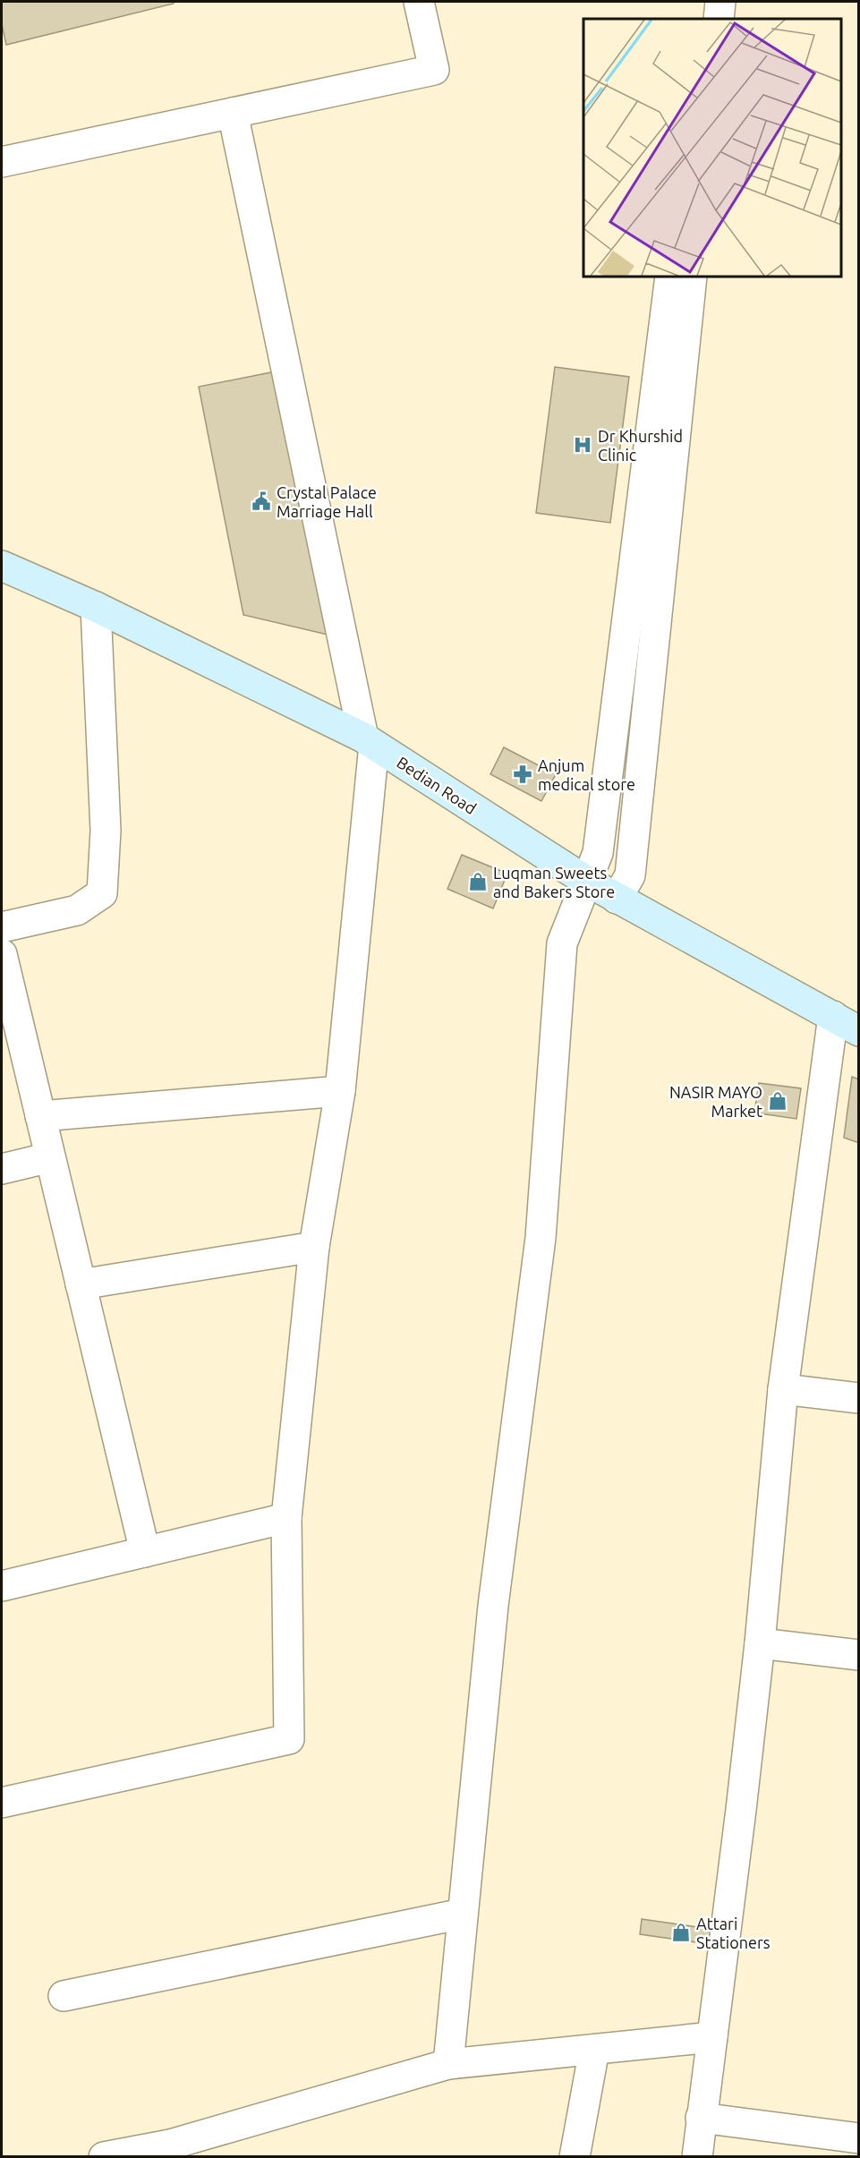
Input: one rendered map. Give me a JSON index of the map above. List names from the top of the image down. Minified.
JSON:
{"streets":{"main road":["Bedian Road"]},"places":{"hospital":["Dr Khurshid Clinic"],"public building":["Crystal Palace Marriage Hall"],"pharmacy":["Anjum medical store"],"shop":["Luqman Sweets and Bakers Store","NASIR MAYO Market","Attari Stationers"]}}
